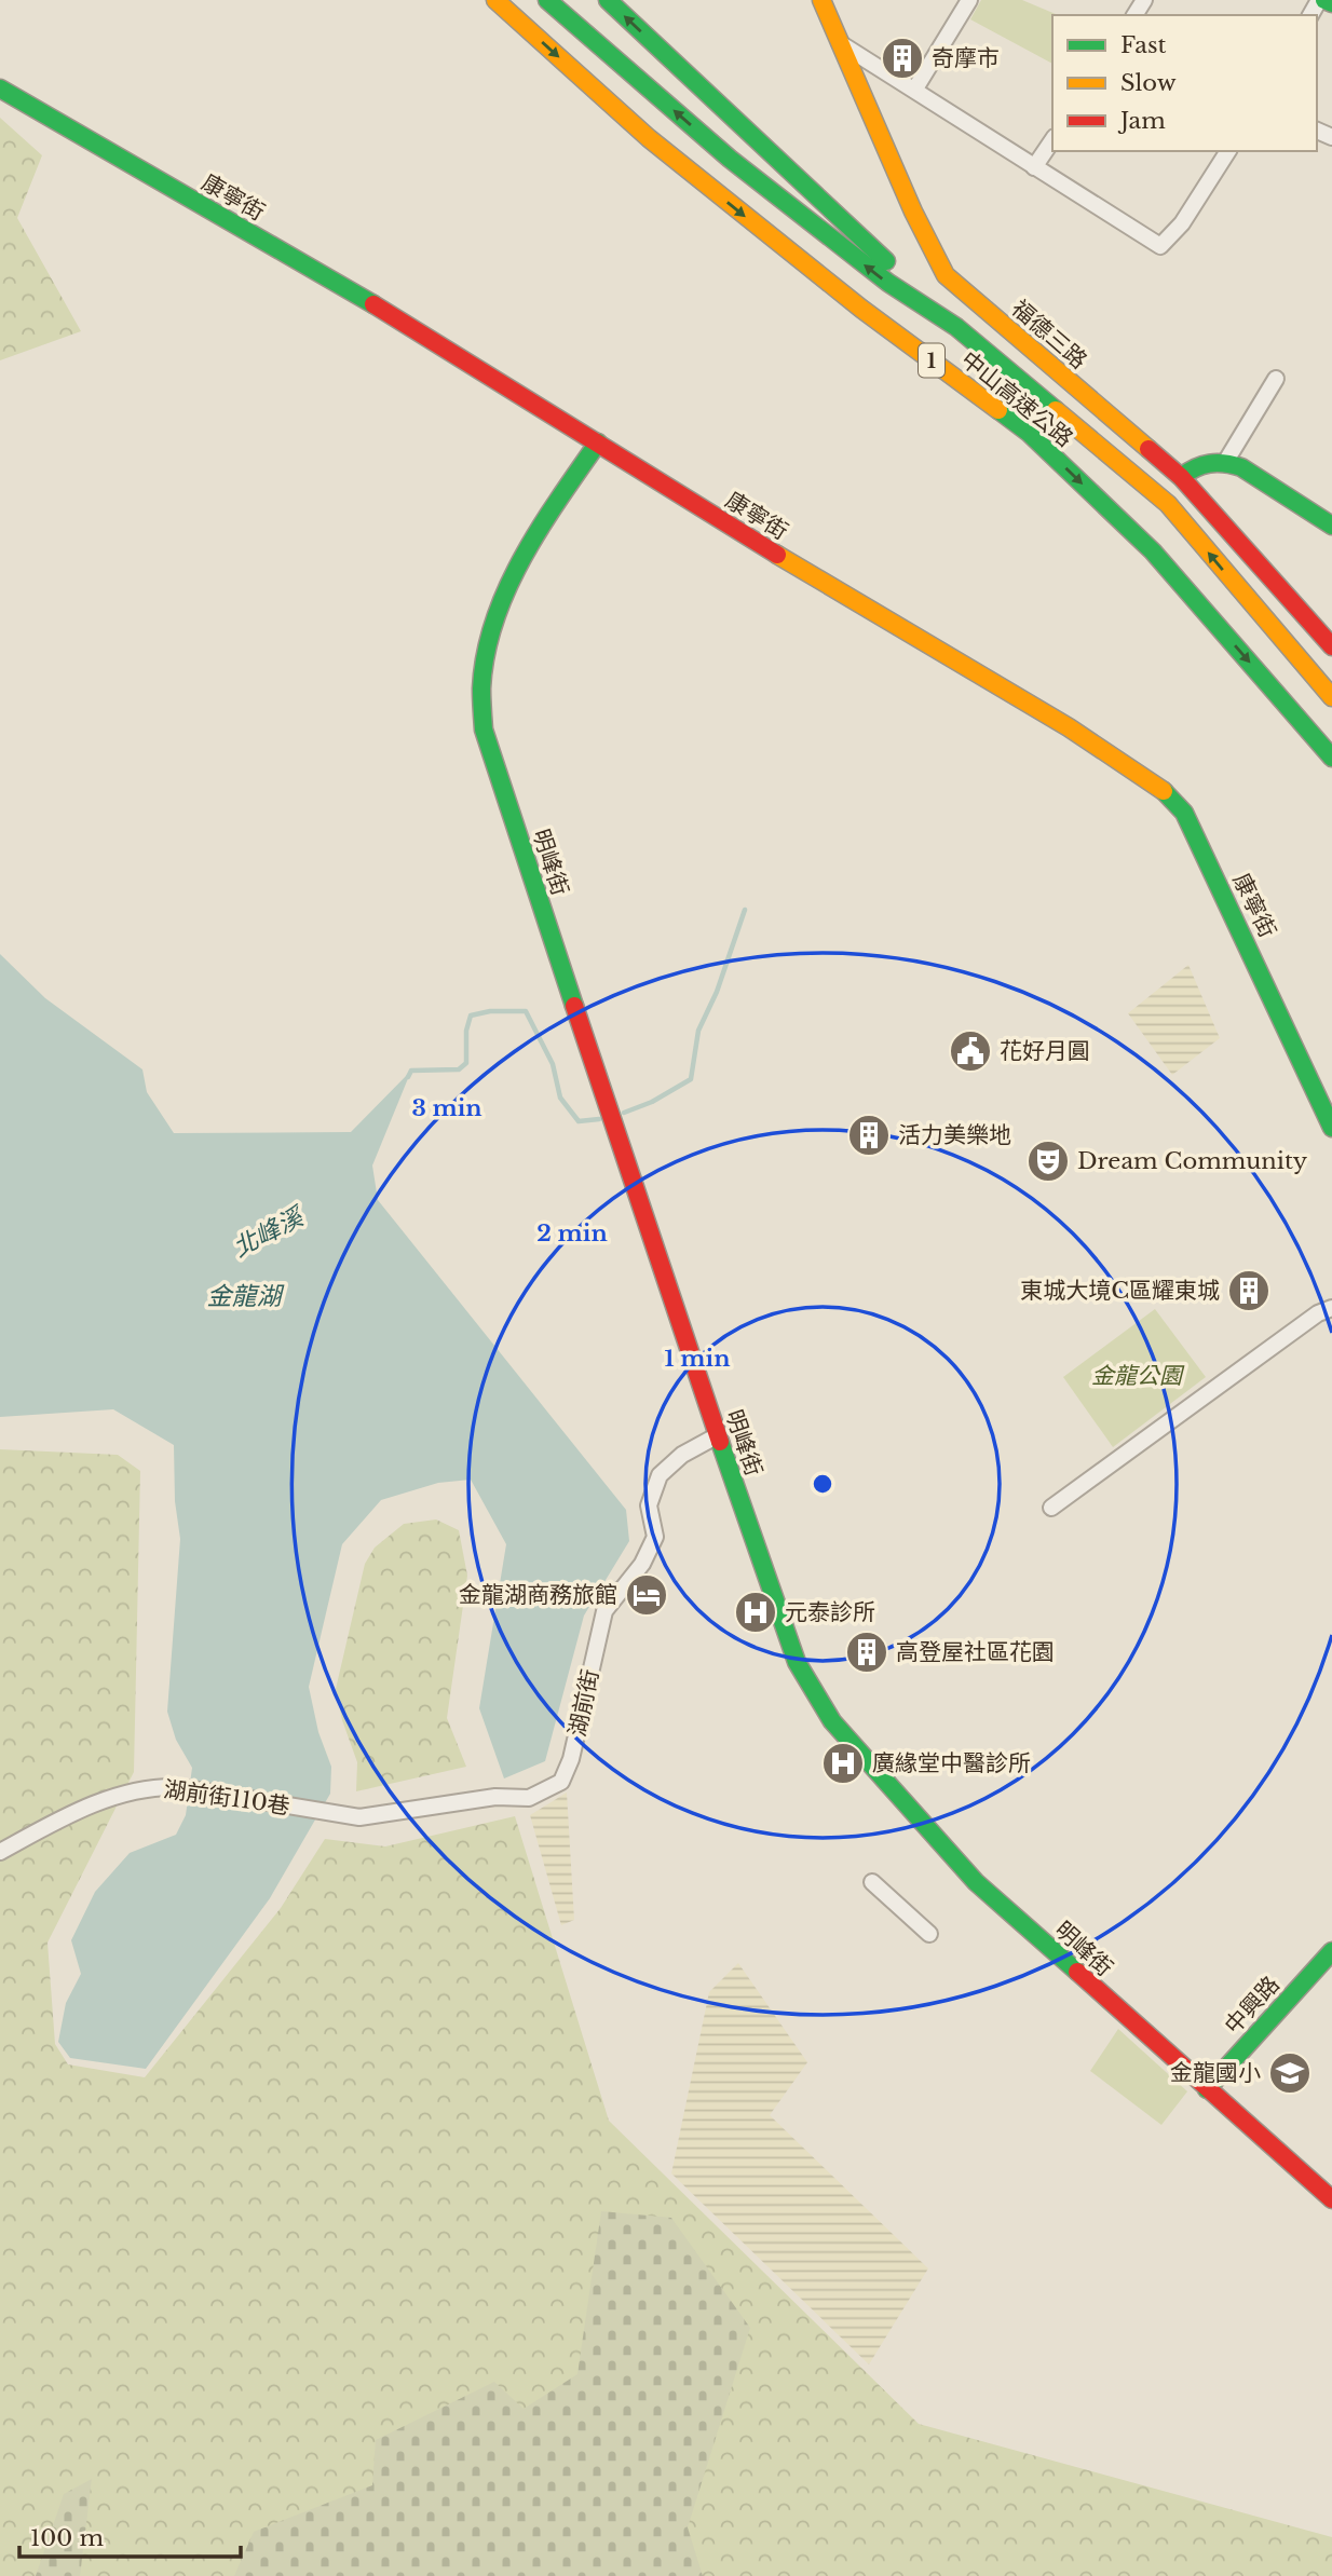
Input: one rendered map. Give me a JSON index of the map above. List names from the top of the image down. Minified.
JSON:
{"streets":{"main road":["康寧街","福德三路","1","中山高速公路","明峰街","中興路"],"street":["湖前街","湖前街110巷"]},"crossings":[["康寧街","明峰街"],["明峰街","湖前街"],["明峰街","中興路"],["湖前街","湖前街110巷"]],"water":["北峰溪","金龍湖"],"parks":["金龍公園"],"places":{"building":["奇摩市","活力美樂地","東城大境C區耀東城","高登屋社區花園"],"public building":["花好月圓"],"theatre":["Dream Community"],"hotel":["金龍湖商務旅館"],"hospital":["元泰診所","廣緣堂中醫診所"],"school or university":["金龍國小"]},"legend":["Fast","Slow","Jam"],"scale_bar":"100 m","rings":["3 min","2 min","1 min"]}
